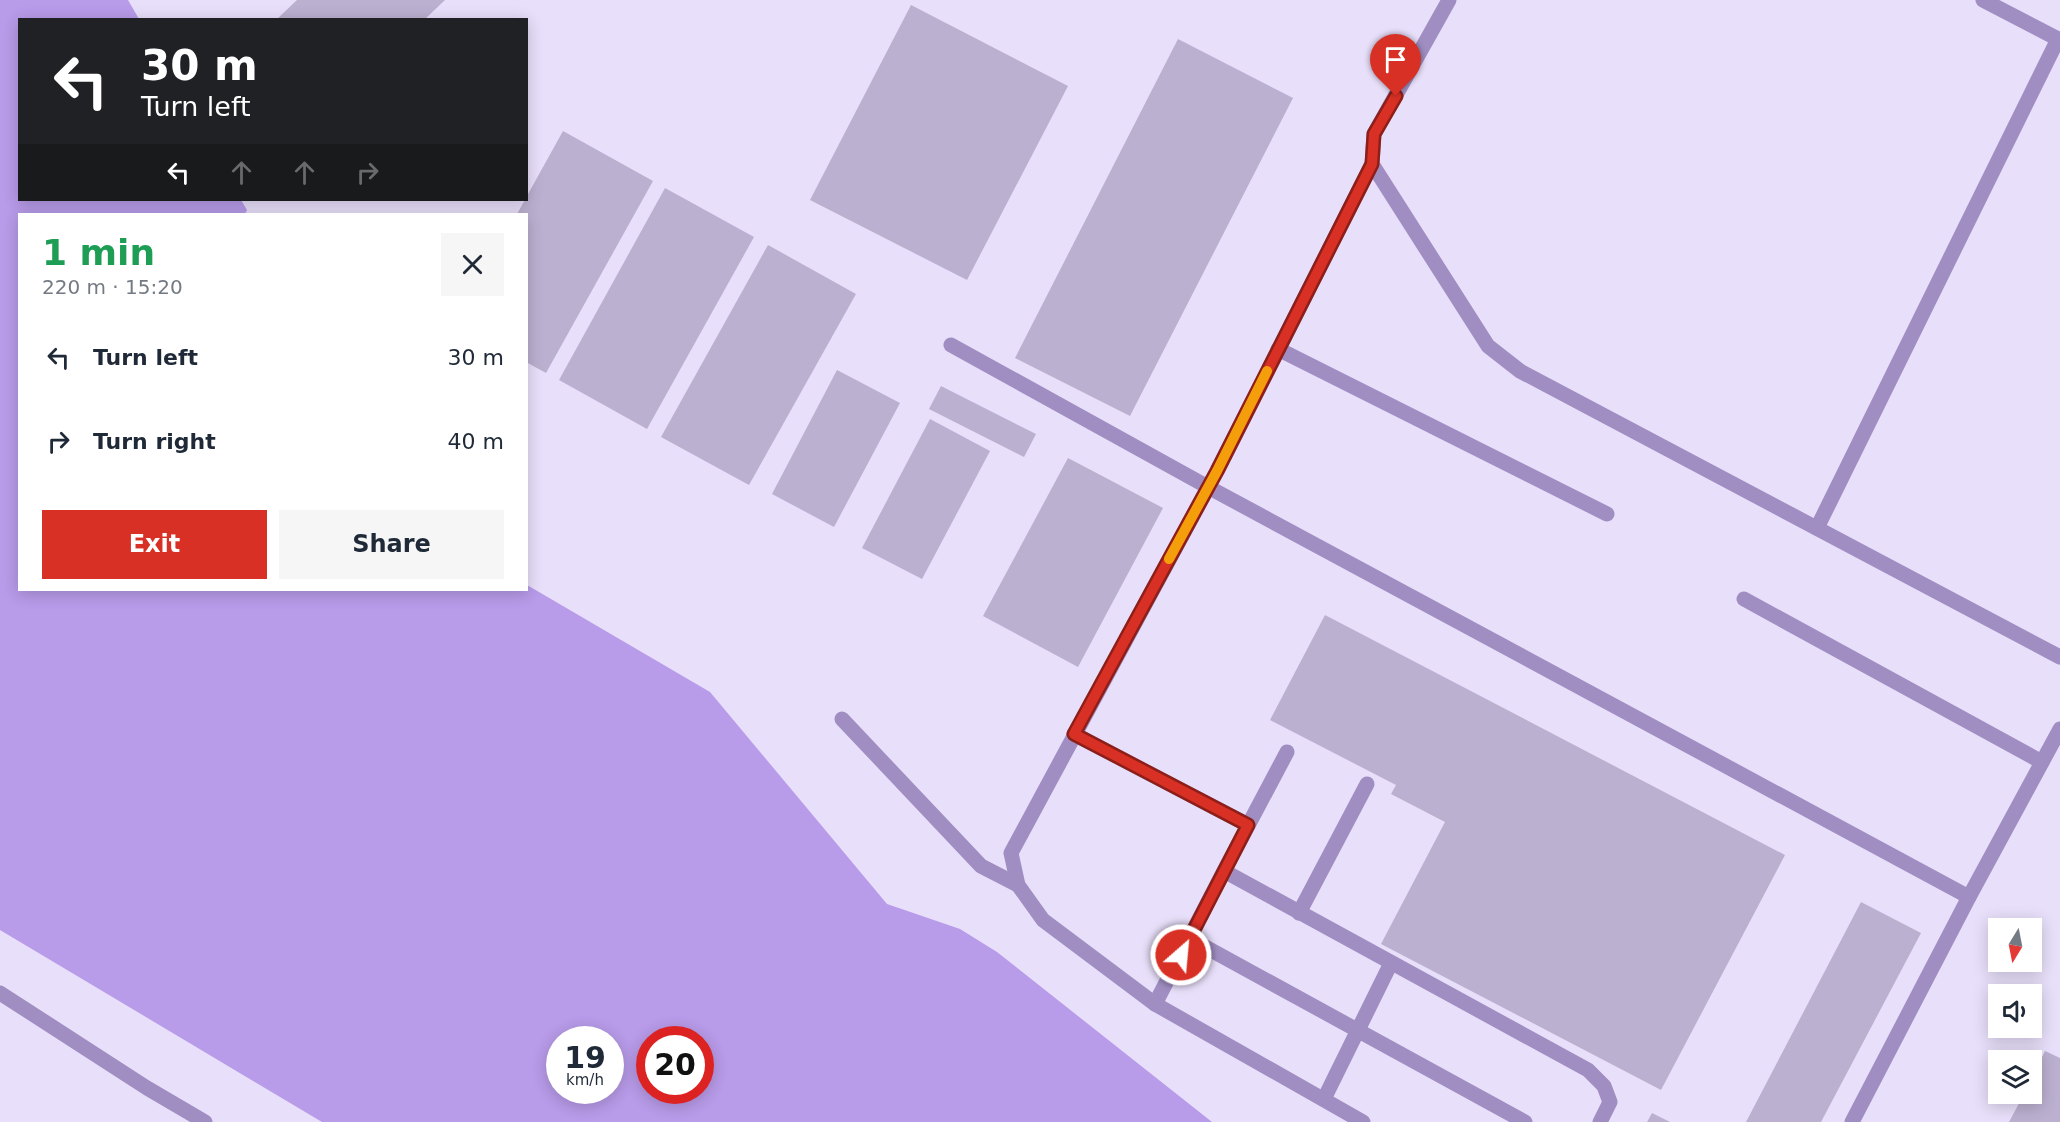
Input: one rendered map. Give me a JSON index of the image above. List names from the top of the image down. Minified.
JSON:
{"north":"bottom","page":{"turn":["30 m","Turn left"],"heading":["1 min","220 m · 15:20"],"list":[{"name":"Turn left","value":"30 m"},{"name":"Turn right","value":"40 m"}],"buttons":["Exit","Share"],"speed":"19 km/h","limit":"20"}}
